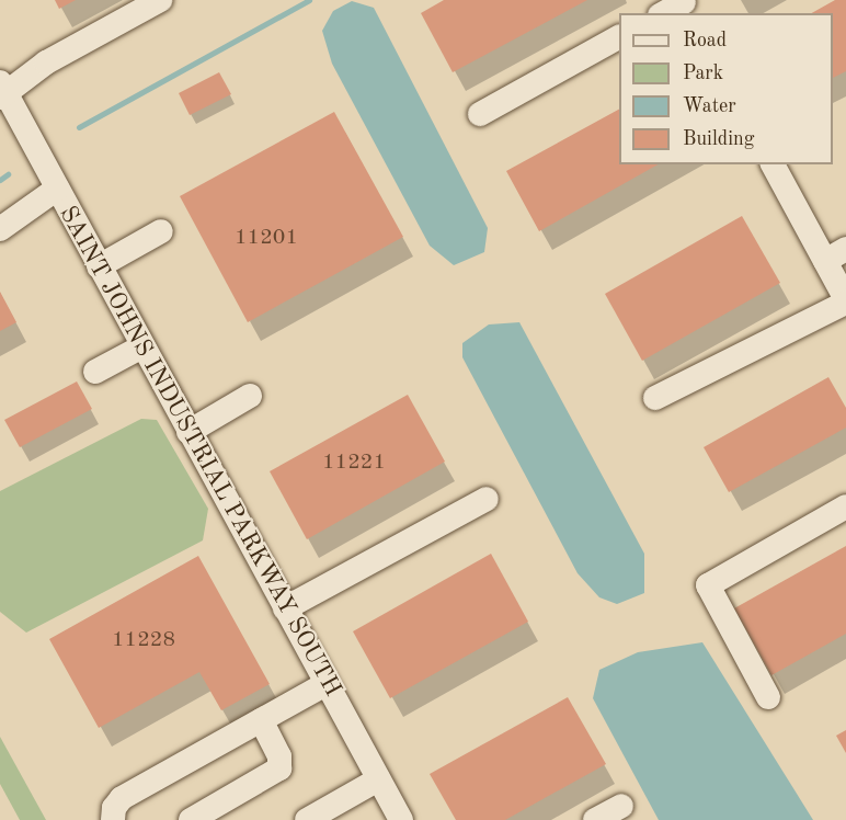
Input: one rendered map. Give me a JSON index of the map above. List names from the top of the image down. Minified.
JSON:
{"streets":{"street":["SAINT JOHNS INDUSTRIAL PARKWAY SOUTH"]},"house_numbers":["11201","11221","11228"],"legend":["Road","Park","Water","Building"]}
